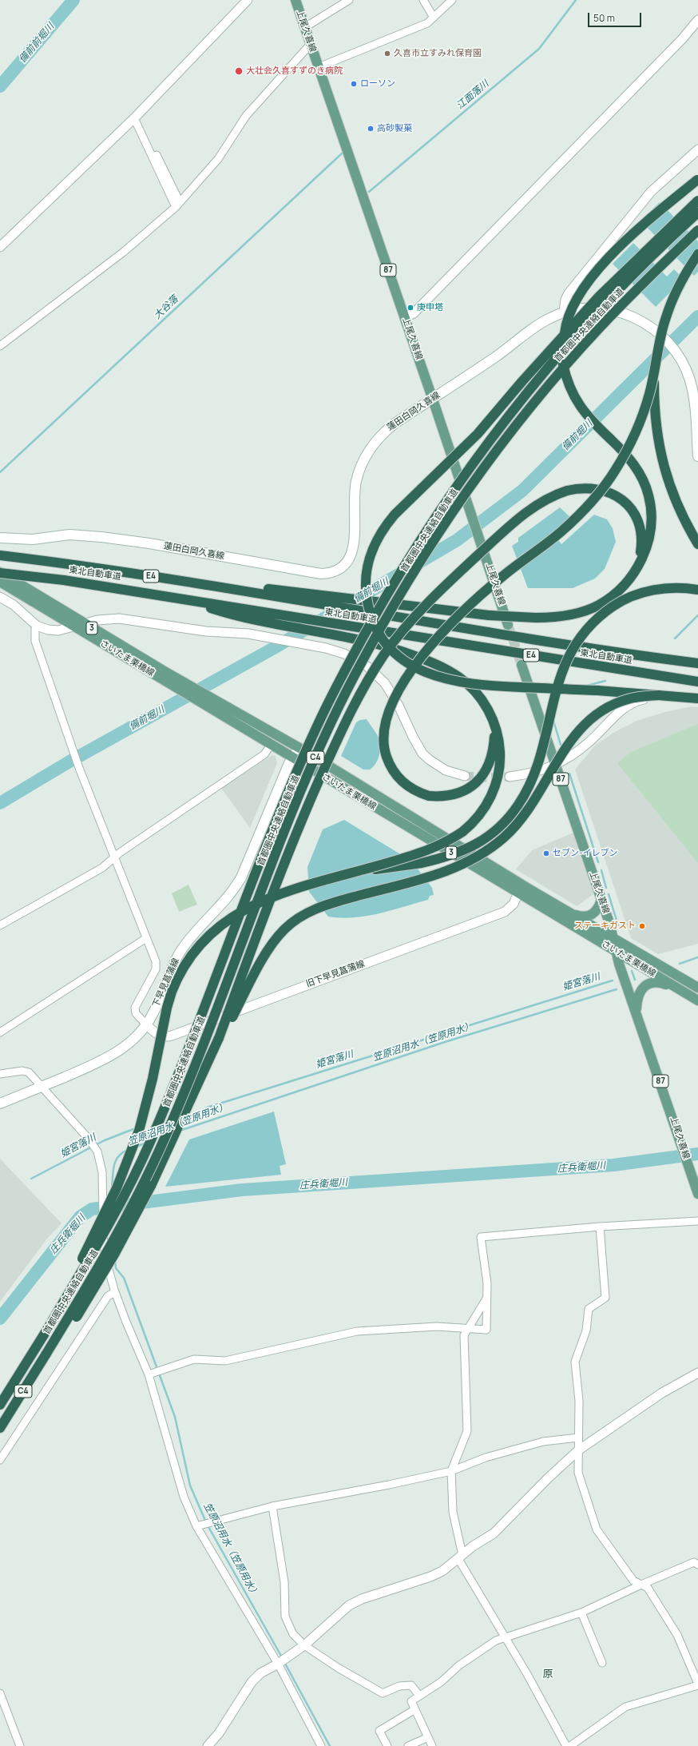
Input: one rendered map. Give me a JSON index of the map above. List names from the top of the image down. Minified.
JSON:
{"streets":{"highway":["首都圏中央連絡自動車道","東北自動車道","E4","C4"],"main road":["上尾久喜線","87","蓮田白岡久喜線","3","さいたま栗橋線","下早見菖蒲線"],"street":["旧下早見菖蒲線"]},"crossings":[["上尾久喜線","蓮田白岡久喜線"],["上尾久喜線","さいたま栗橋線"],["東北自動車道","さいたま栗橋線"],["さいたま栗橋線","旧下早見菖蒲線"],["さいたま栗橋線","下早見菖蒲線"],["旧下早見菖蒲線","下早見菖蒲線"]],"districts":["原"],"water":["備前前堀川","江面落川","大谷落","備前堀川","姫宮落川","笠原沼用水（笠原用水）","庄兵衛堀川"],"places":["久喜市立すみれ保育園","大壮会久喜すずのき病院","ローソン","高砂製菓","庚申塔","セブン-イレブン","ステーキガスト"],"scale_bar":"50 m"}
